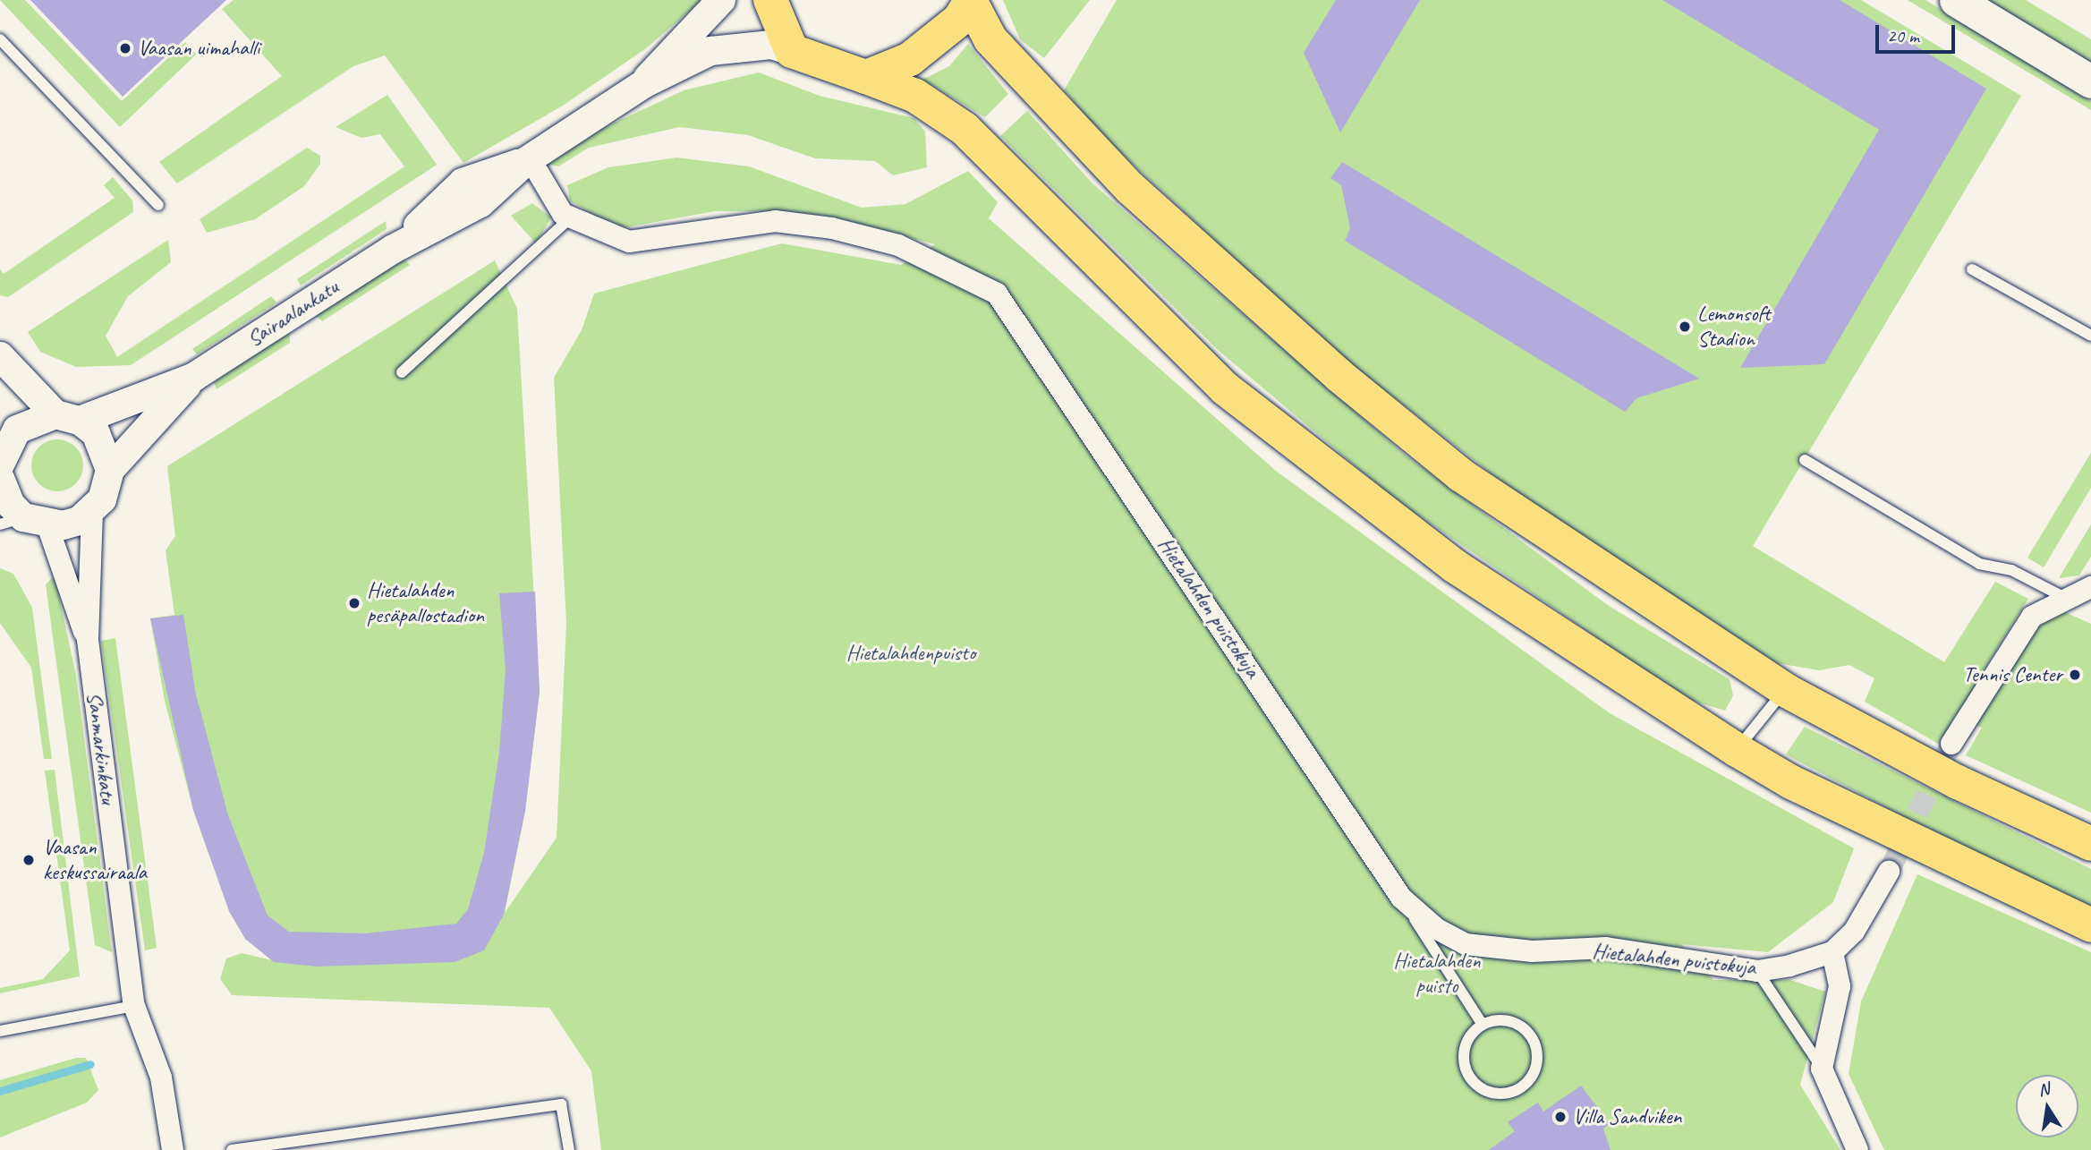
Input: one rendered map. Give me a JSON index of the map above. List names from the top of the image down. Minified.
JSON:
{"streets":{"street":["Sairaalankatu","Hietalahden puistokuja","Sanmarkinkatu"]},"crossings":[["Sairaalankatu","Sanmarkinkatu"]],"parks":["Hietalahdenpuisto","Hietalahden puisto"],"places":["Vaasan uimahalli","Lemonsoft Stadion","Hietalahden pesäpallostadion","Tennis Center","Vaasan keskussairaala","Villa Sandviken"],"scale_bar":"20 m","north":"top"}
